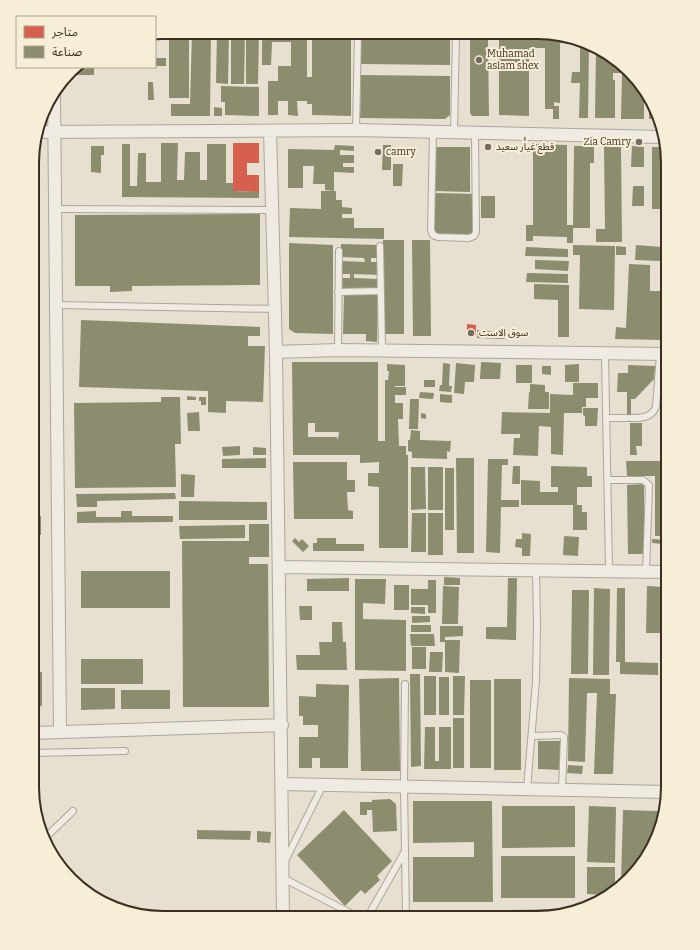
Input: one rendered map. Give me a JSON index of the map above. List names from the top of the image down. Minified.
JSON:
{"places":["Muhamad aslam shex","Zia Camry","قطع غياًًر سعيد","camry","سوق الاست"],"legend":["متاجر","صناعة"]}
